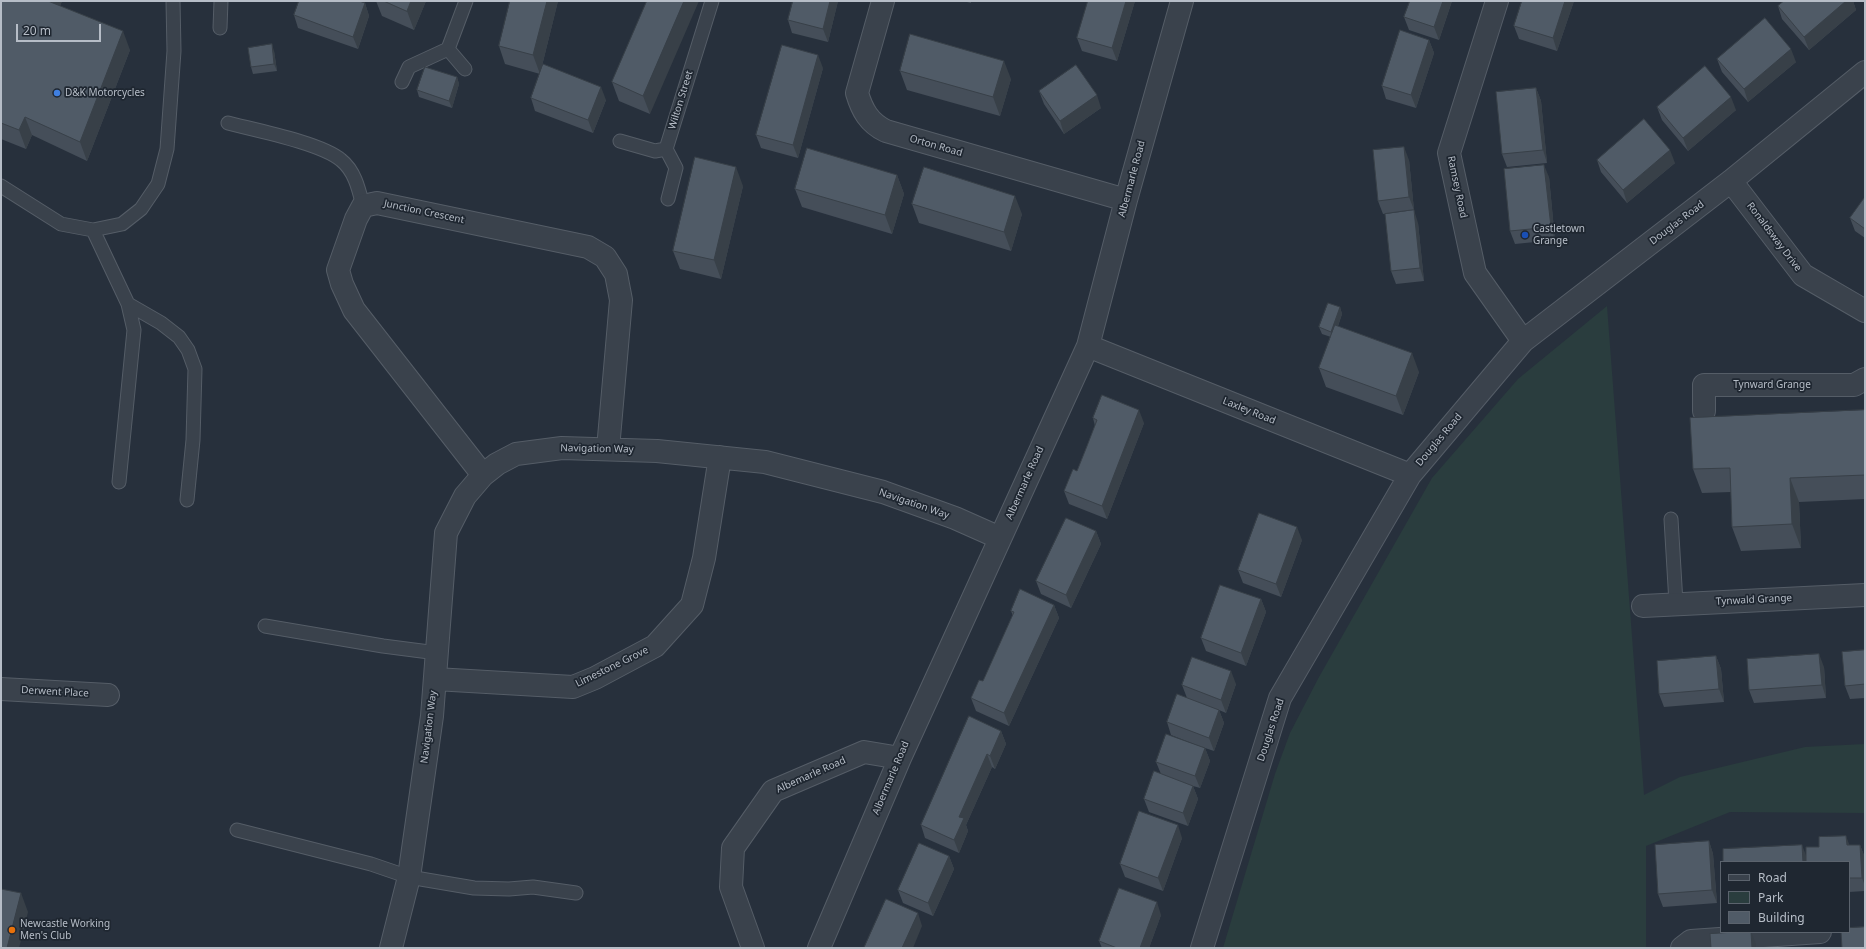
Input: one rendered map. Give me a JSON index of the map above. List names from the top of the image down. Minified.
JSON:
{"streets":{"street":["Orton Road","Albermarle Road","Ramsey Road","Junction Crescent","Douglas Road","Ronaldsway Drive","Tynward Grange","Laxley Road","Navigation Way","Tynwald Grange","Limestone Grove","Derwent Place","Albemarle Road"],"lane":["Wilton Street"]},"crossings":[["Orton Road","Albermarle Road"],["Albermarle Road","Laxley Road"],["Albermarle Road","Navigation Way"],["Albermarle Road","Albemarle Road"],["Ramsey Road","Douglas Road"],["Junction Crescent","Navigation Way"],["Douglas Road","Ronaldsway Drive"],["Douglas Road","Laxley Road"],["Navigation Way","Limestone Grove"]],"places":["D&K Motorcycles","Castletown Grange","Newcastle Working Men's Club"],"legend":["Road","Park","Building"],"scale_bar":"20 m"}
